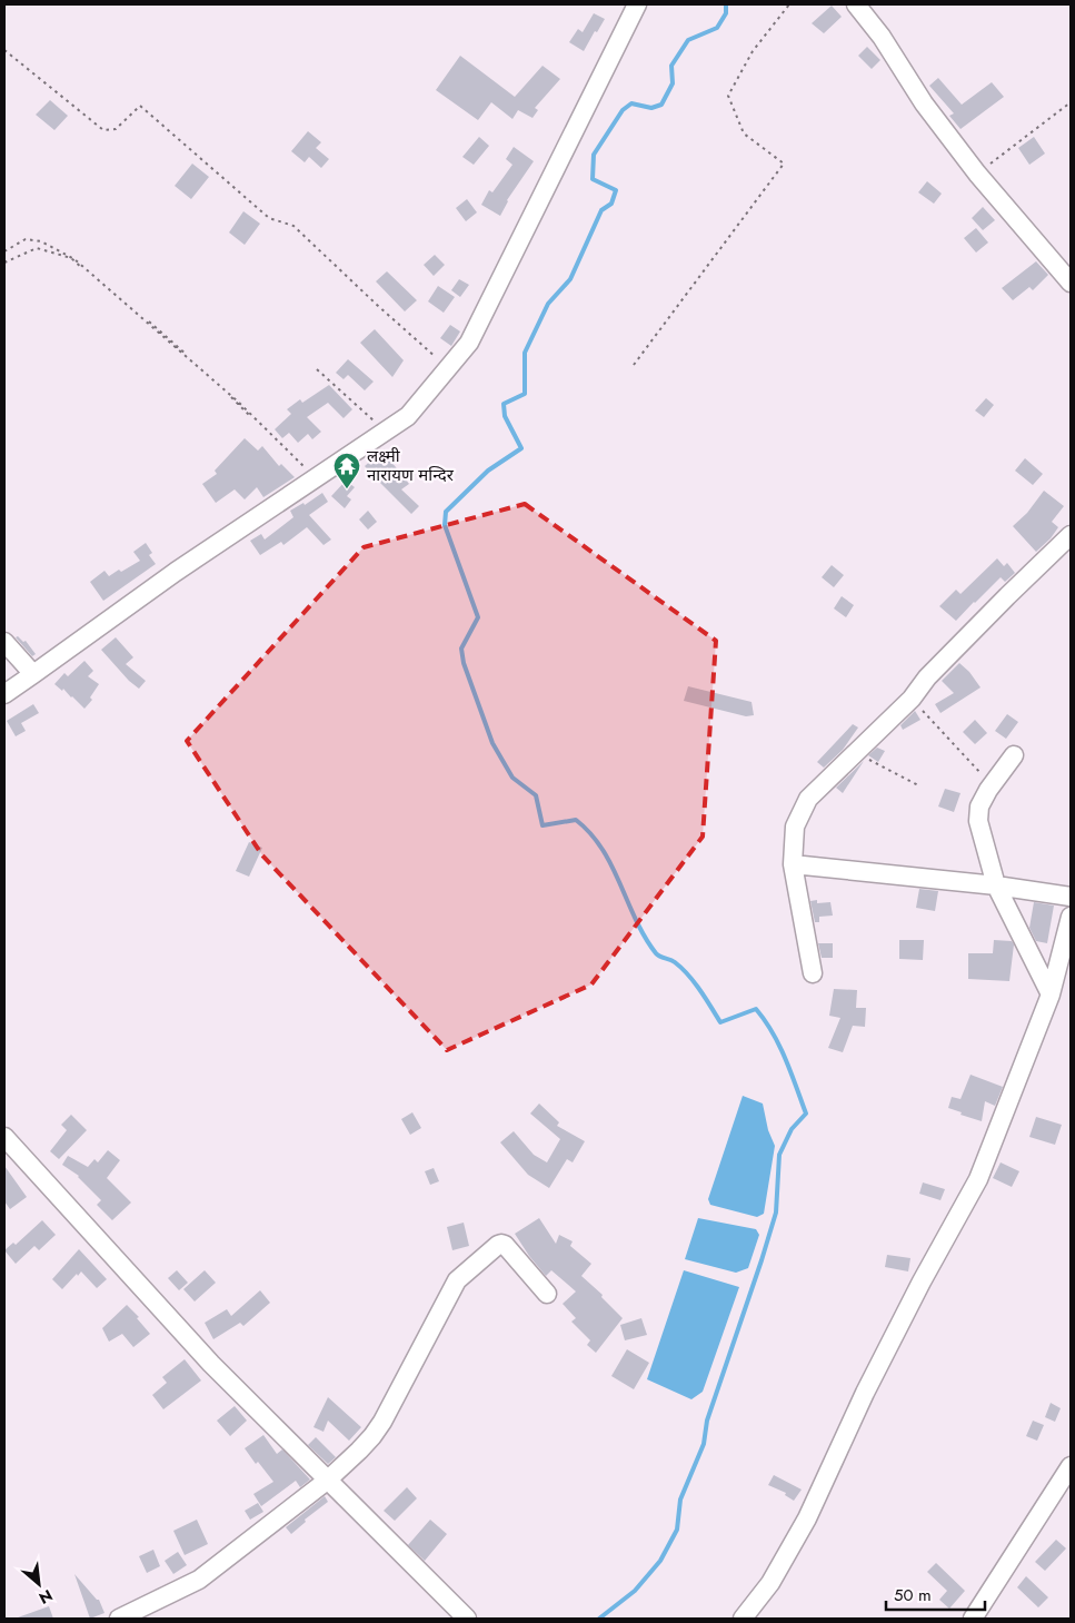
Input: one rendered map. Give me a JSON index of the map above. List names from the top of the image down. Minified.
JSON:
{"places":{"temple":["लक्ष्मी नारायण मन्दिर"]},"scale_bar":"50 m","north":"bottom right"}
